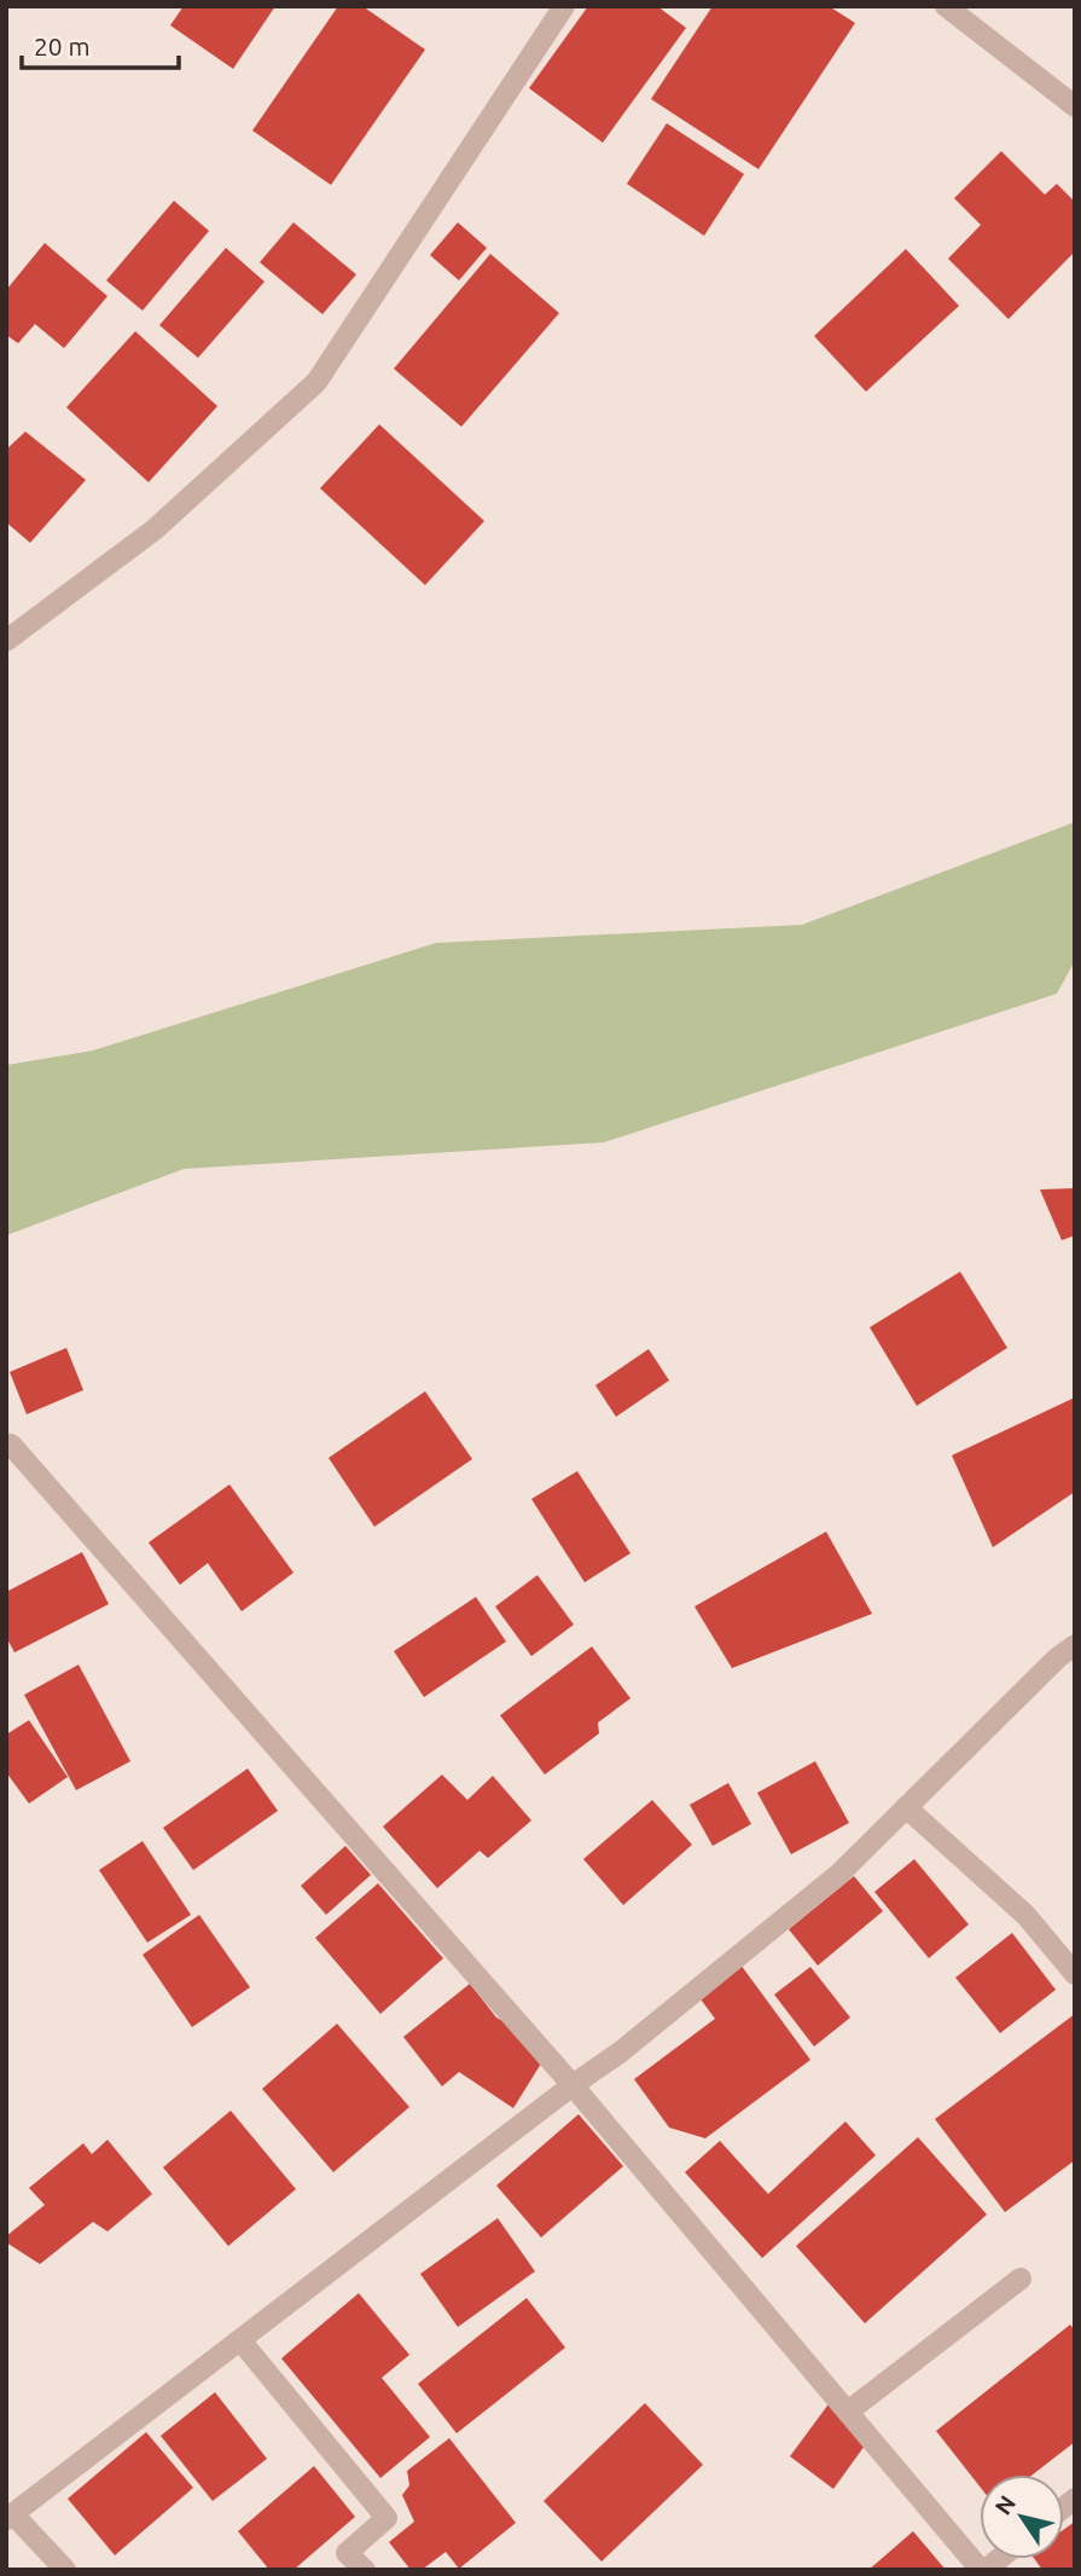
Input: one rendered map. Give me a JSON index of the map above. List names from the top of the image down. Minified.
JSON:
{"scale_bar":"20 m","north":"top left"}
